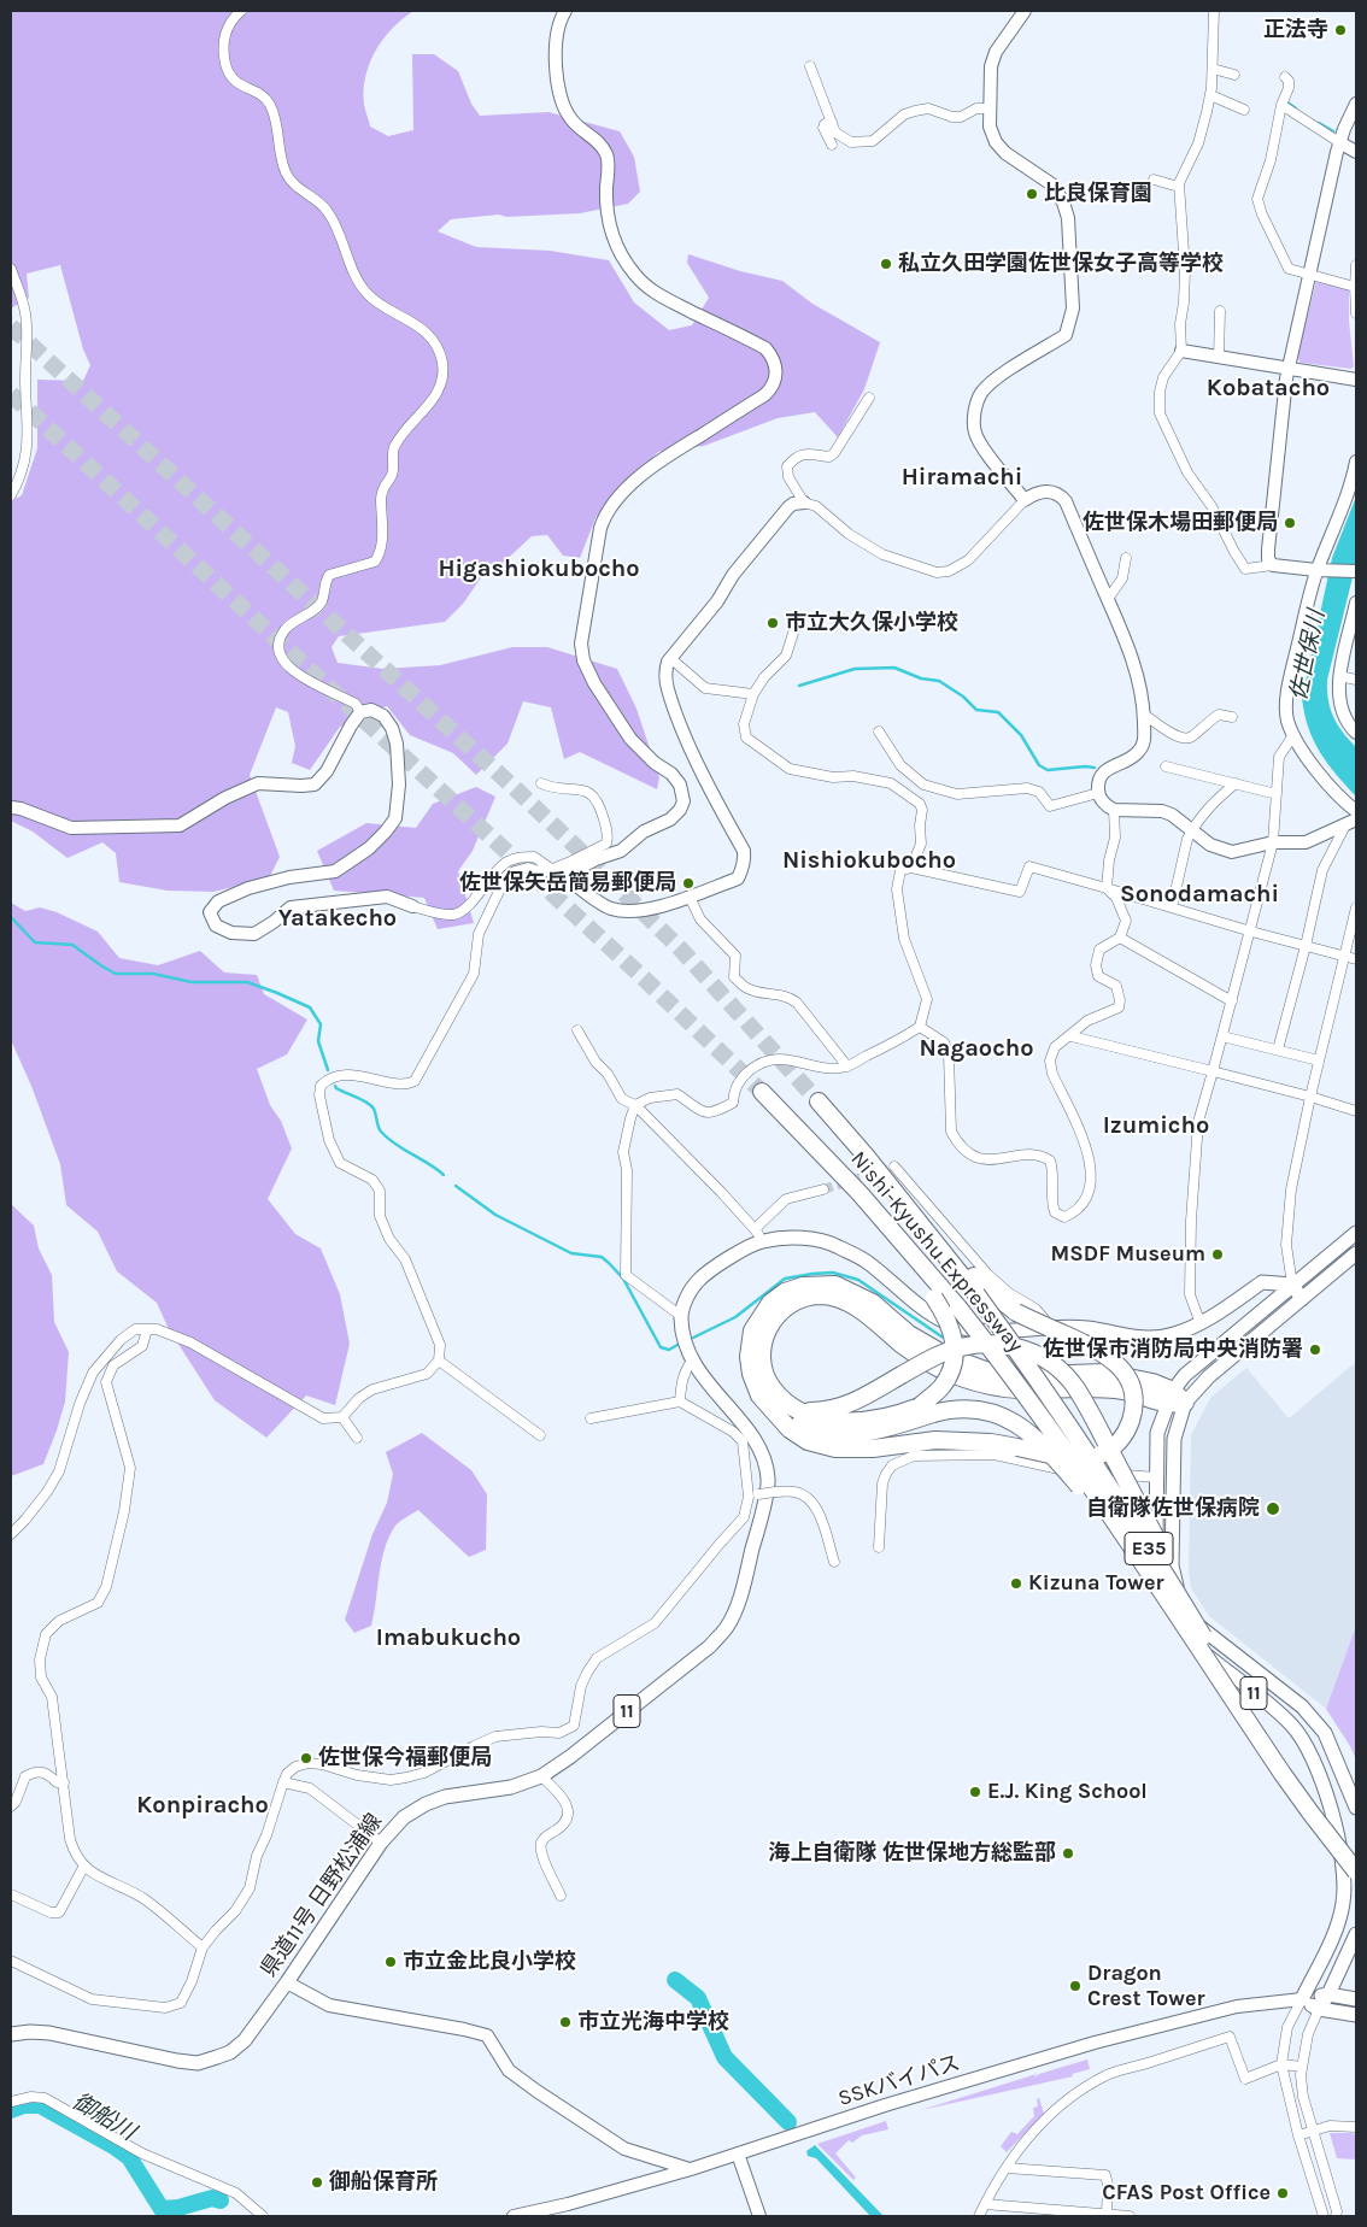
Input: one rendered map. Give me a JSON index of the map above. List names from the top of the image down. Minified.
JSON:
{"streets":{"highway":["Nishi-Kyushu Expressway","E35"],"main road":["11","県道11号 日野松浦線"],"street":["SSKバイパス"]},"crossings":[["11","SSKバイパス"]],"districts":["Kobatacho","Hiramachi","Higashiokubocho","Nishiokubocho","Sonodamachi","Yatakecho","Nagaocho","Izumicho","Imabukucho","Konpiracho"],"water":["佐世保川","御船川"],"places":["正法寺","比良保育園","私立久田学園佐世保女子高等学校","佐世保木場田郵便局","市立大久保小学校","佐世保矢岳簡易郵便局","MSDF Museum","佐世保市消防局中央消防署","自衛隊佐世保病院","Kizuna Tower","佐世保今福郵便局","E.J. King School","海上自衛隊 佐世保地方総監部","市立金比良小学校","Dragon Crest Tower","市立光海中学校","御船保育所","CFAS Post Office"]}
